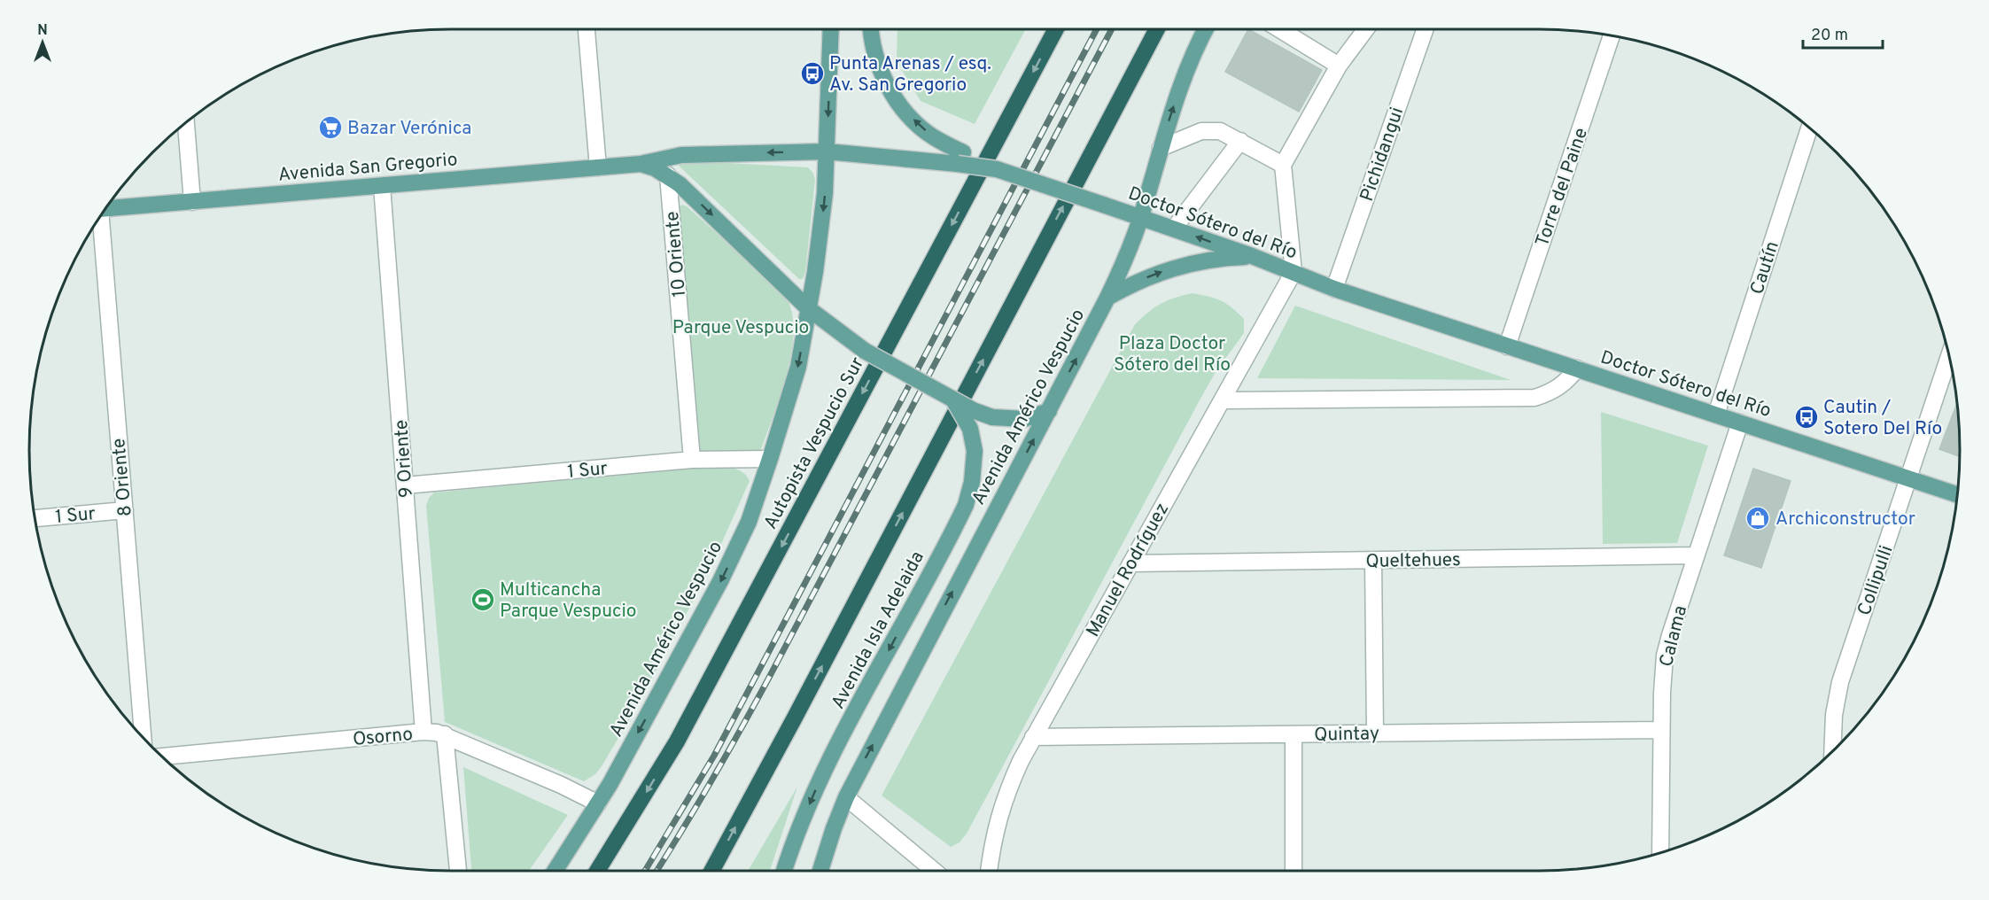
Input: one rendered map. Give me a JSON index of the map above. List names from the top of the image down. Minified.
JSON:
{"streets":{"highway":["Autopista Vespucio Sur"],"main road":["Avenida San Gregorio","Doctor Sótero del Río","Avenida Américo Vespucio","Avenida Isla Adelaida"],"street":["Pichidangui","Torre del Paine","10 Oriente","Cautín","9 Oriente","1 Sur","8 Oriente","Queltehues","Manuel Rodríguez","Collipulli","Calama","Quintay","Osorno"]},"crossings":[["Pichidangui","Doctor Sótero del Río"],["Avenida San Gregorio","10 Oriente"],["Avenida San Gregorio","Avenida Américo Vespucio"],["Avenida San Gregorio","9 Oriente"],["Avenida San Gregorio","Avenida Isla Adelaida"],["Torre del Paine","Doctor Sótero del Río"],["Doctor Sótero del Río","Cautín"],["Doctor Sótero del Río","Avenida Américo Vespucio"],["Doctor Sótero del Río","Manuel Rodríguez"],["Doctor Sótero del Río","Collipulli"],["Doctor Sótero del Río","Calama"],["10 Oriente","1 Sur"],["Avenida Américo Vespucio","1 Sur"],["Avenida Américo Vespucio","Avenida Isla Adelaida"],["Avenida Américo Vespucio","Osorno"],["9 Oriente","1 Sur"],["9 Oriente","Osorno"],["1 Sur","8 Oriente"],["Queltehues","Manuel Rodríguez"],["Queltehues","Calama"],["Manuel Rodríguez","Quintay"],["Calama","Quintay"]],"one_way":["Avenida Isla Adelaida"],"parks":["Parque Vespucio","Plaza Doctor Sótero del Río"],"places":{"bus stop":["Punta Arenas / esq. Av. San Gregorio","Cautin / Sotero Del Río"],"supermarket":["Bazar Verónica"],"shop":["Archiconstructor"],"sports":["Multicancha Parque Vespucio"]},"scale_bar":"20 m","north":"top"}
